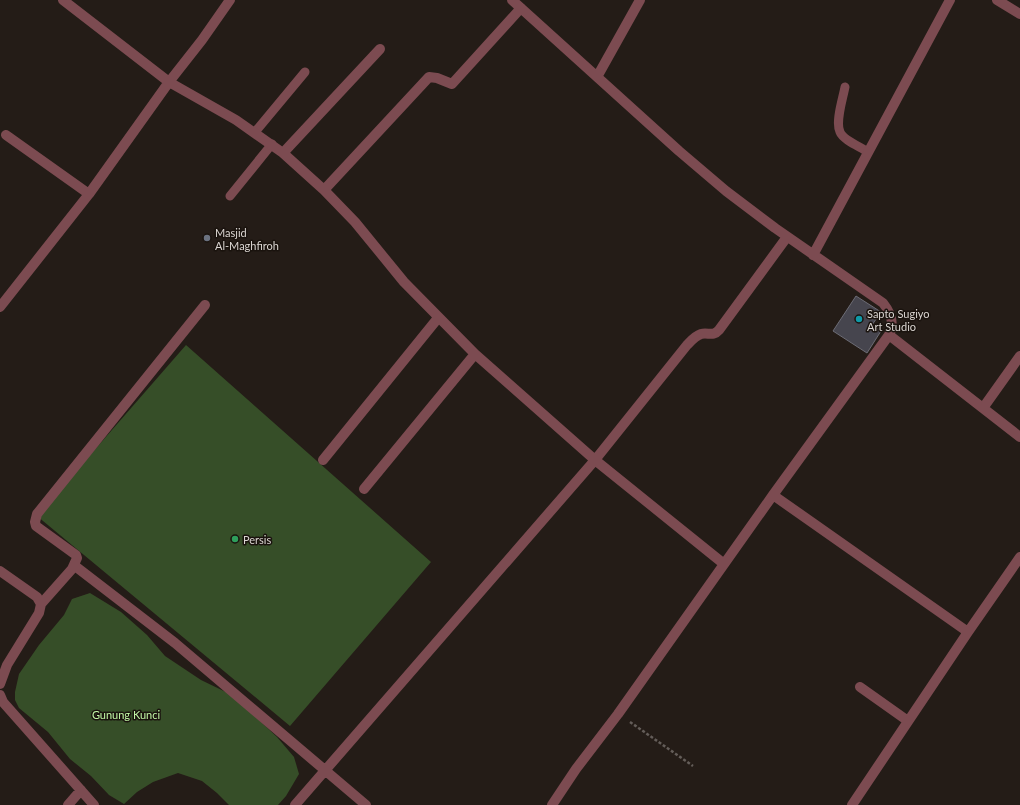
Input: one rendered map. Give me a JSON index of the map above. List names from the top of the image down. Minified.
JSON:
{"parks":["Gunung Kunci"],"places":["Masjid Al-Maghfiroh","Sapto Sugiyo Art Studio","Persis"]}
